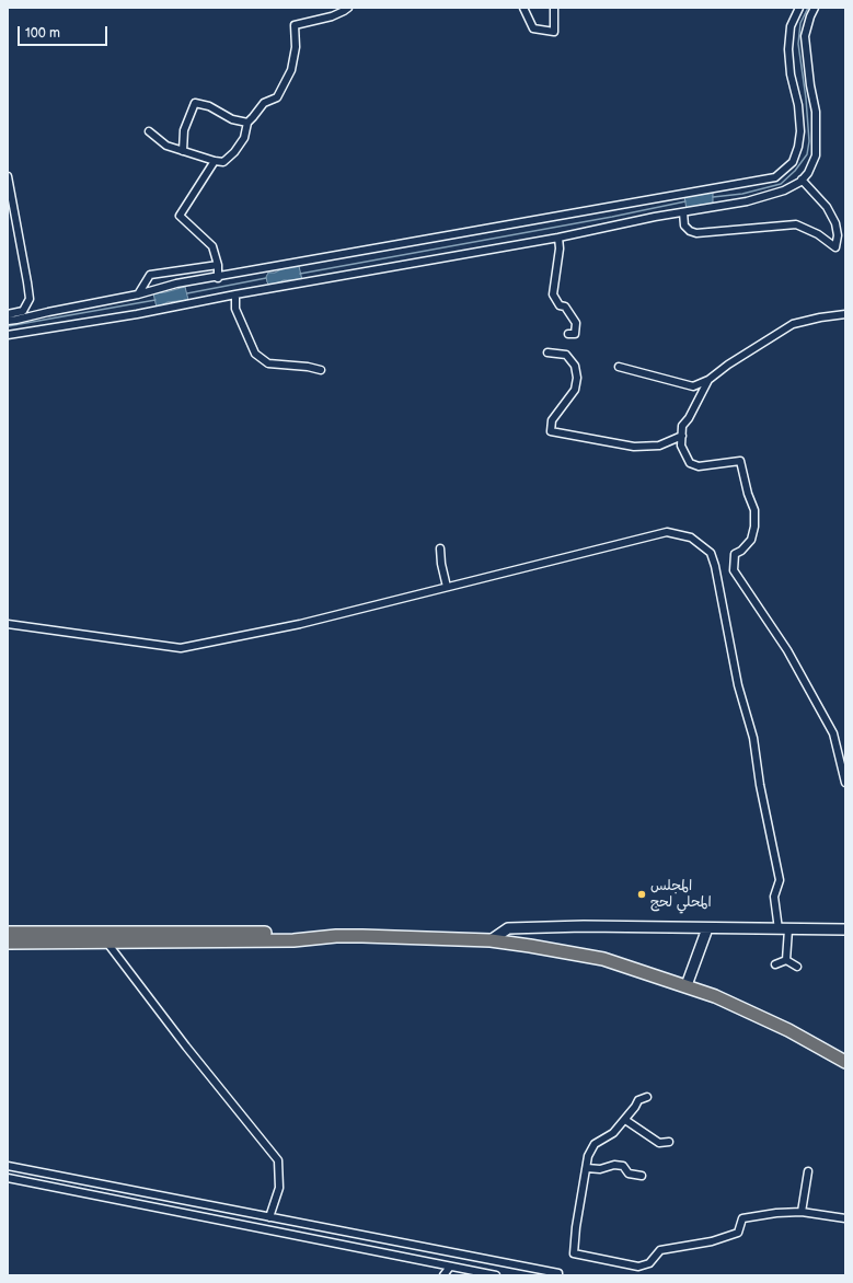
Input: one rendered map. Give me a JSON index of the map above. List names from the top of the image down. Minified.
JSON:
{"places":["المجلس المحلي لحج"],"scale_bar":"100 m"}
